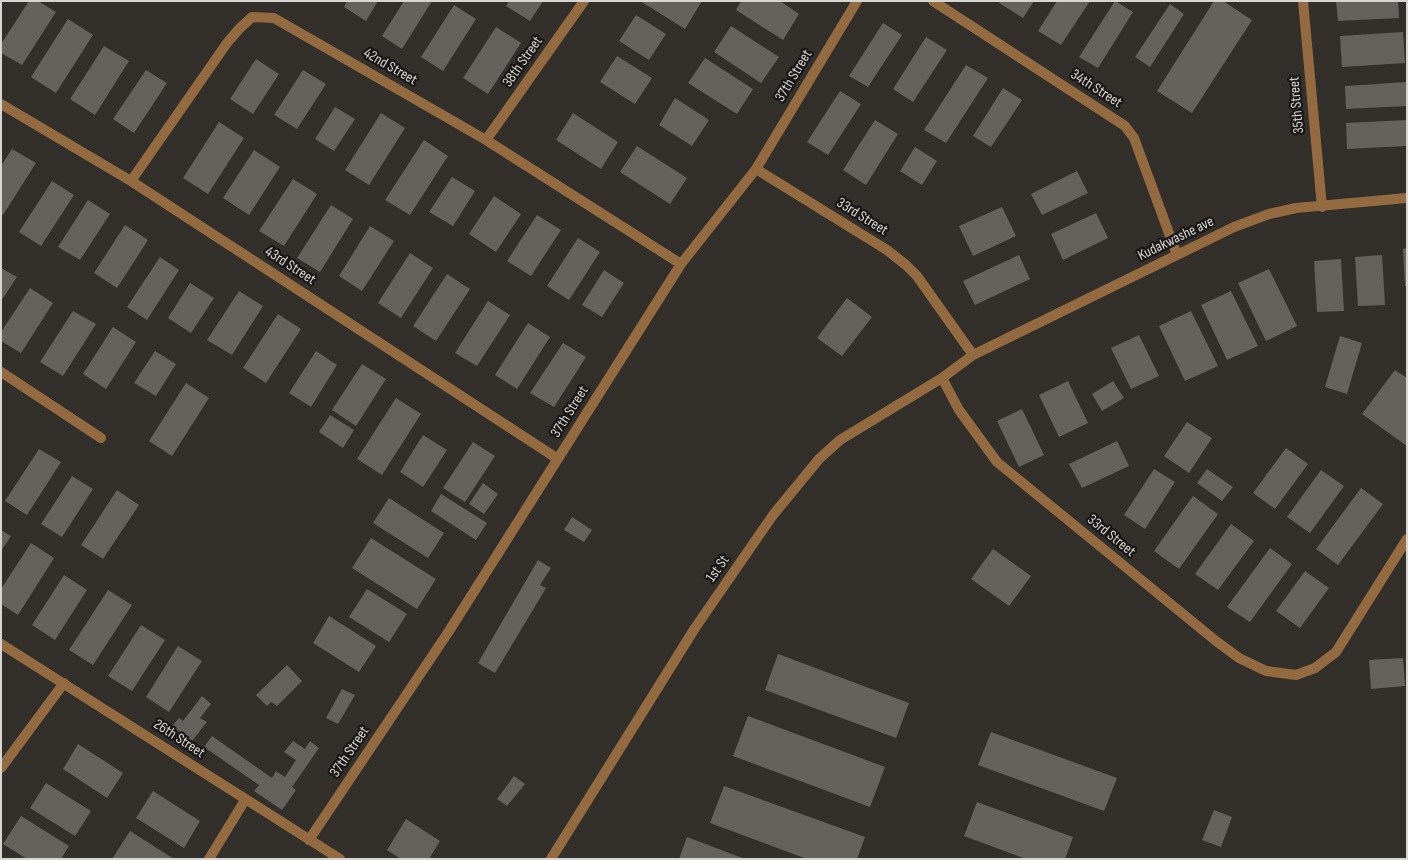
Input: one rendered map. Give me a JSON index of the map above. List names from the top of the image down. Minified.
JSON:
{"streets":{"street":["38th Street","42nd Street","37th Street","34th Street","35th Street","33rd Street","Kudakwashe ave","43rd Street","1st St","26th Street"]},"crossings":[["38th Street","42nd Street"],["42nd Street","37th Street"],["42nd Street","43rd Street"],["37th Street","33rd Street"],["37th Street","43rd Street"],["37th Street","26th Street"],["34th Street","Kudakwashe ave"],["35th Street","Kudakwashe ave"],["33rd Street","Kudakwashe ave"],["33rd Street","1st St"],["Kudakwashe ave","1st St"]]}
